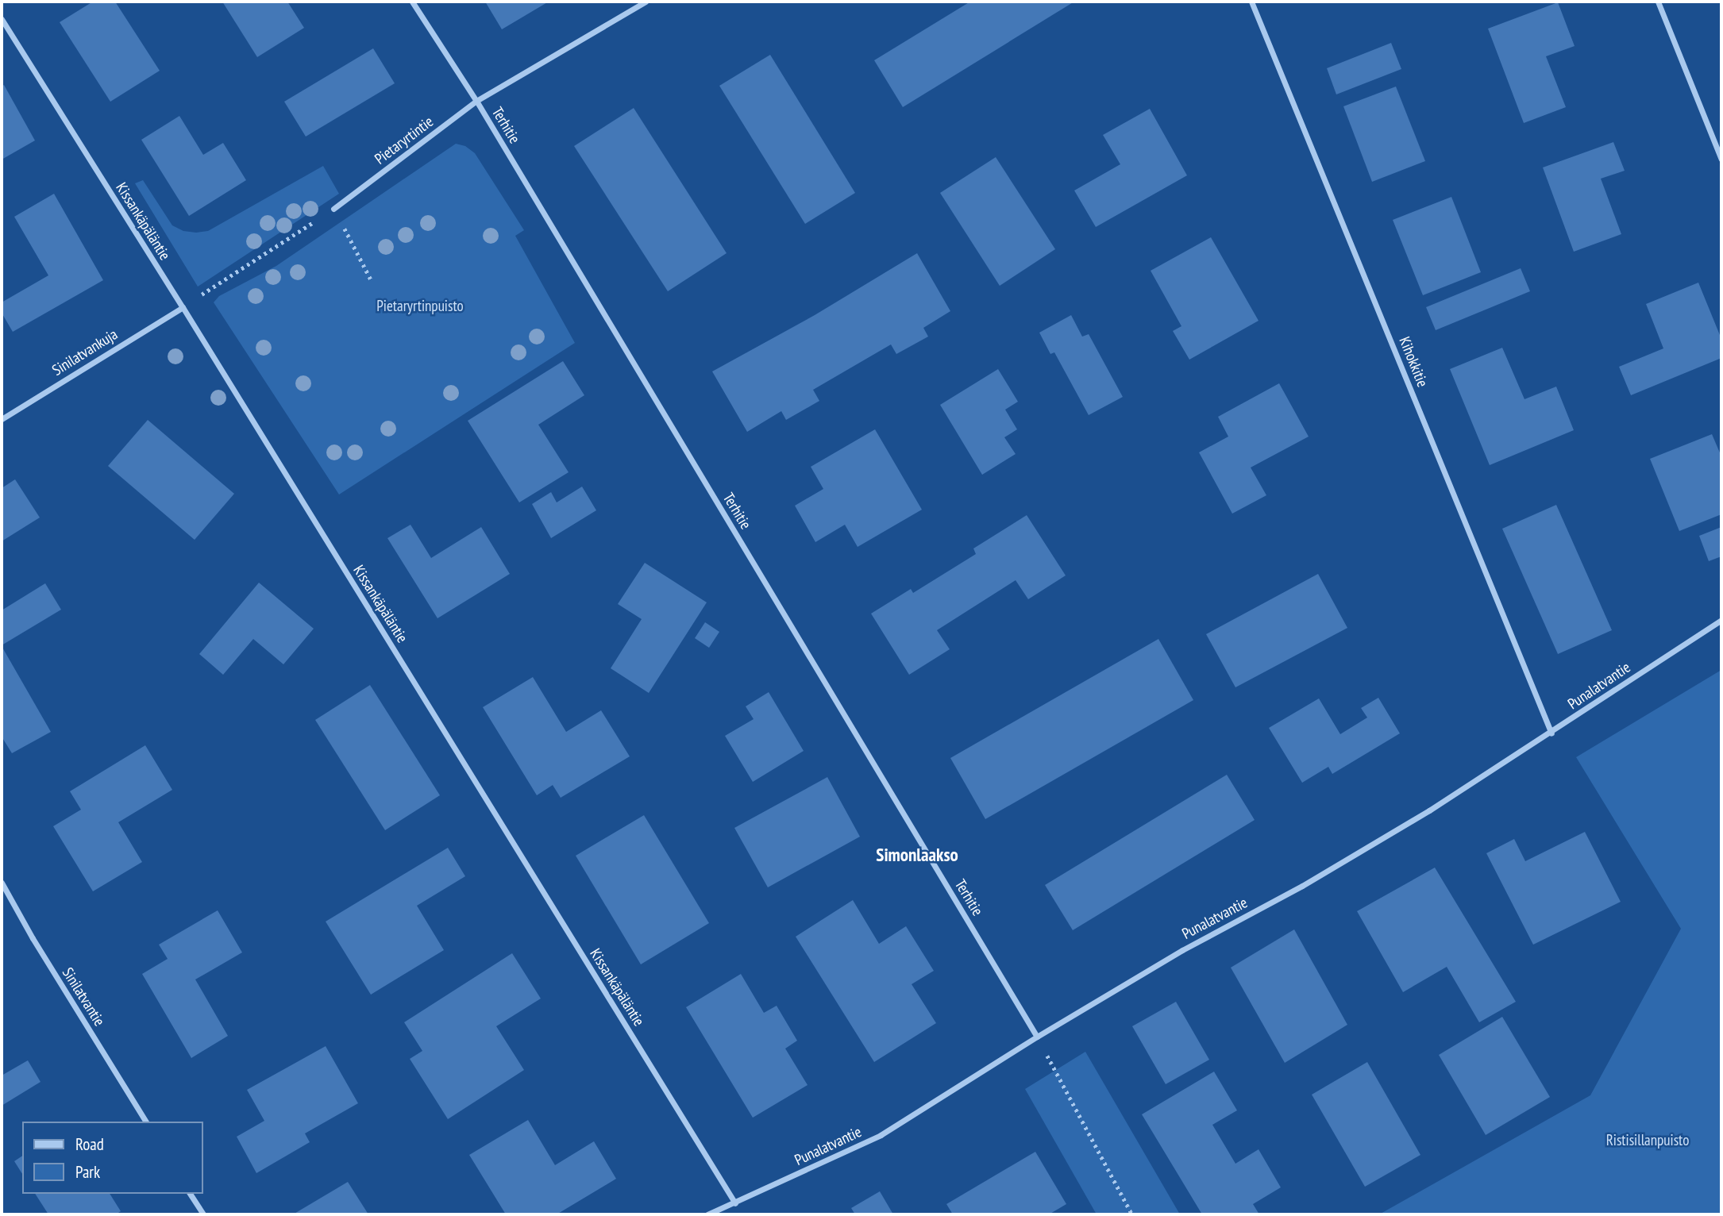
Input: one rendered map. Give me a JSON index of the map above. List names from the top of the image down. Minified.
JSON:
{"streets":{"street":["Terhitie","Pietaryrtintie","Kissankäpäläntie","Sinilatvankuja","Kihokkitie","Punalatvantie","Sinilatvantie"]},"crossings":[["Terhitie","Pietaryrtintie"],["Terhitie","Punalatvantie"],["Kissankäpäläntie","Sinilatvankuja"],["Kissankäpäläntie","Punalatvantie"],["Kihokkitie","Punalatvantie"]],"districts":["Simonlaakso"],"parks":["Pietaryrtinpuisto","Ristisillanpuisto"],"legend":["Road","Park"]}
